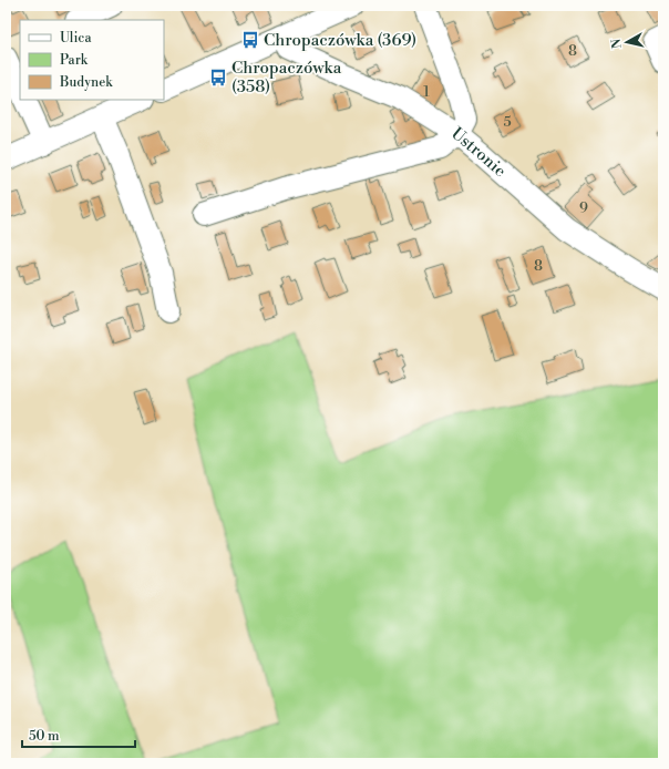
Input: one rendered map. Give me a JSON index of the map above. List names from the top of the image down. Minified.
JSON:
{"streets":{"street":["Ustronie"]},"places":{"bus stop":["Chropaczówka (369)","Chropaczówka (358)"]},"house_numbers":["8","1","5","9","8"],"legend":["Ulica","Park","Budynek"],"scale_bar":"50 m","north":"left"}
